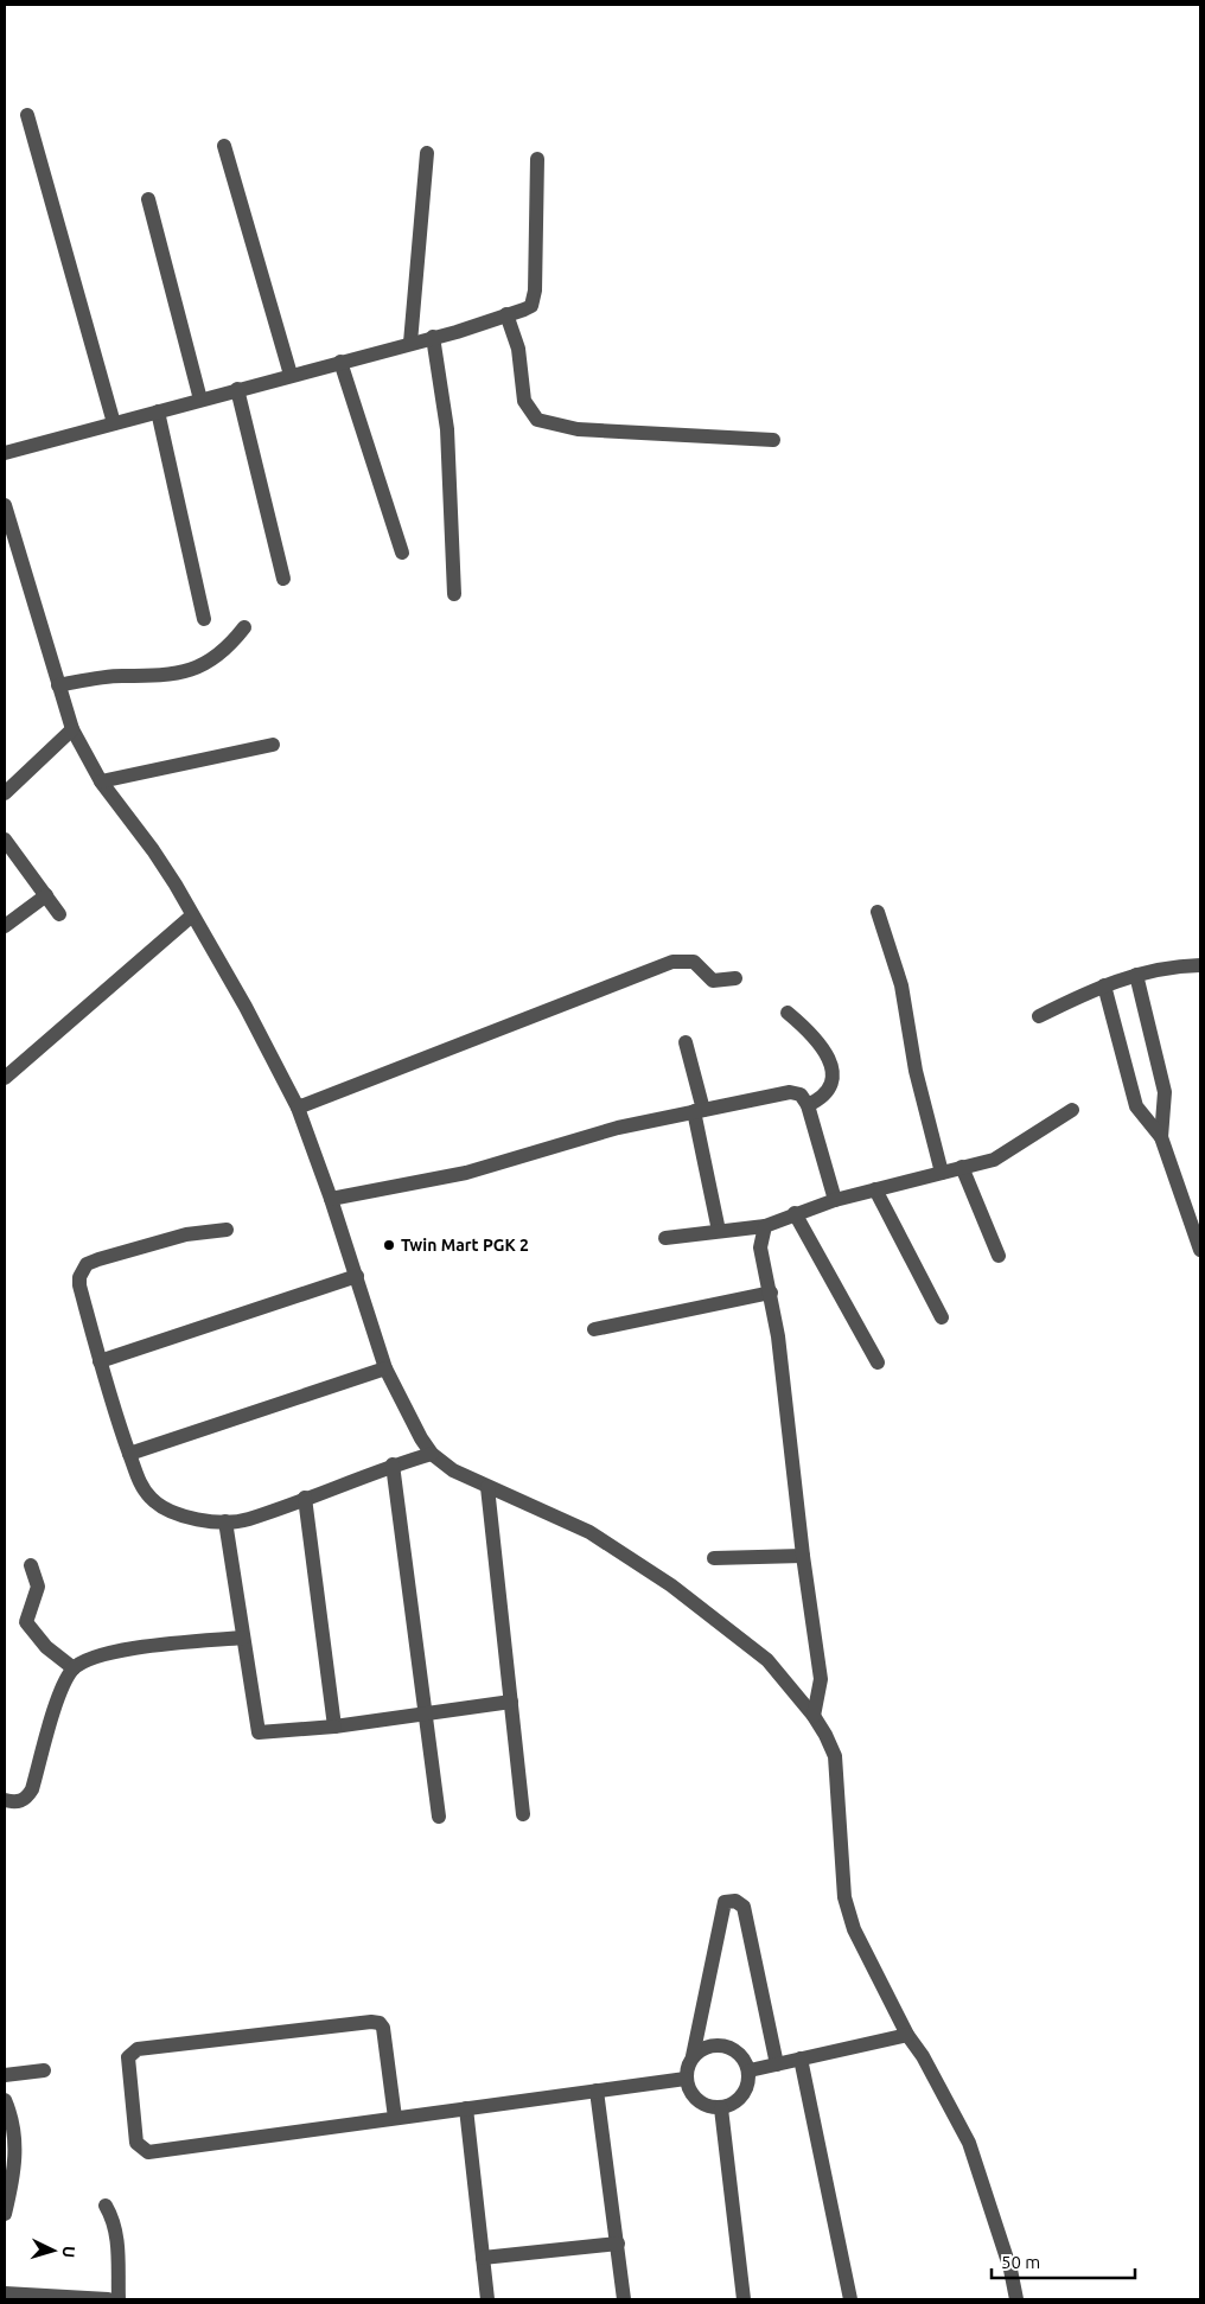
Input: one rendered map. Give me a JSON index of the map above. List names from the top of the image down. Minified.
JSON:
{"places":["Twin Mart PGK 2"],"scale_bar":"50 m","north":"right"}
